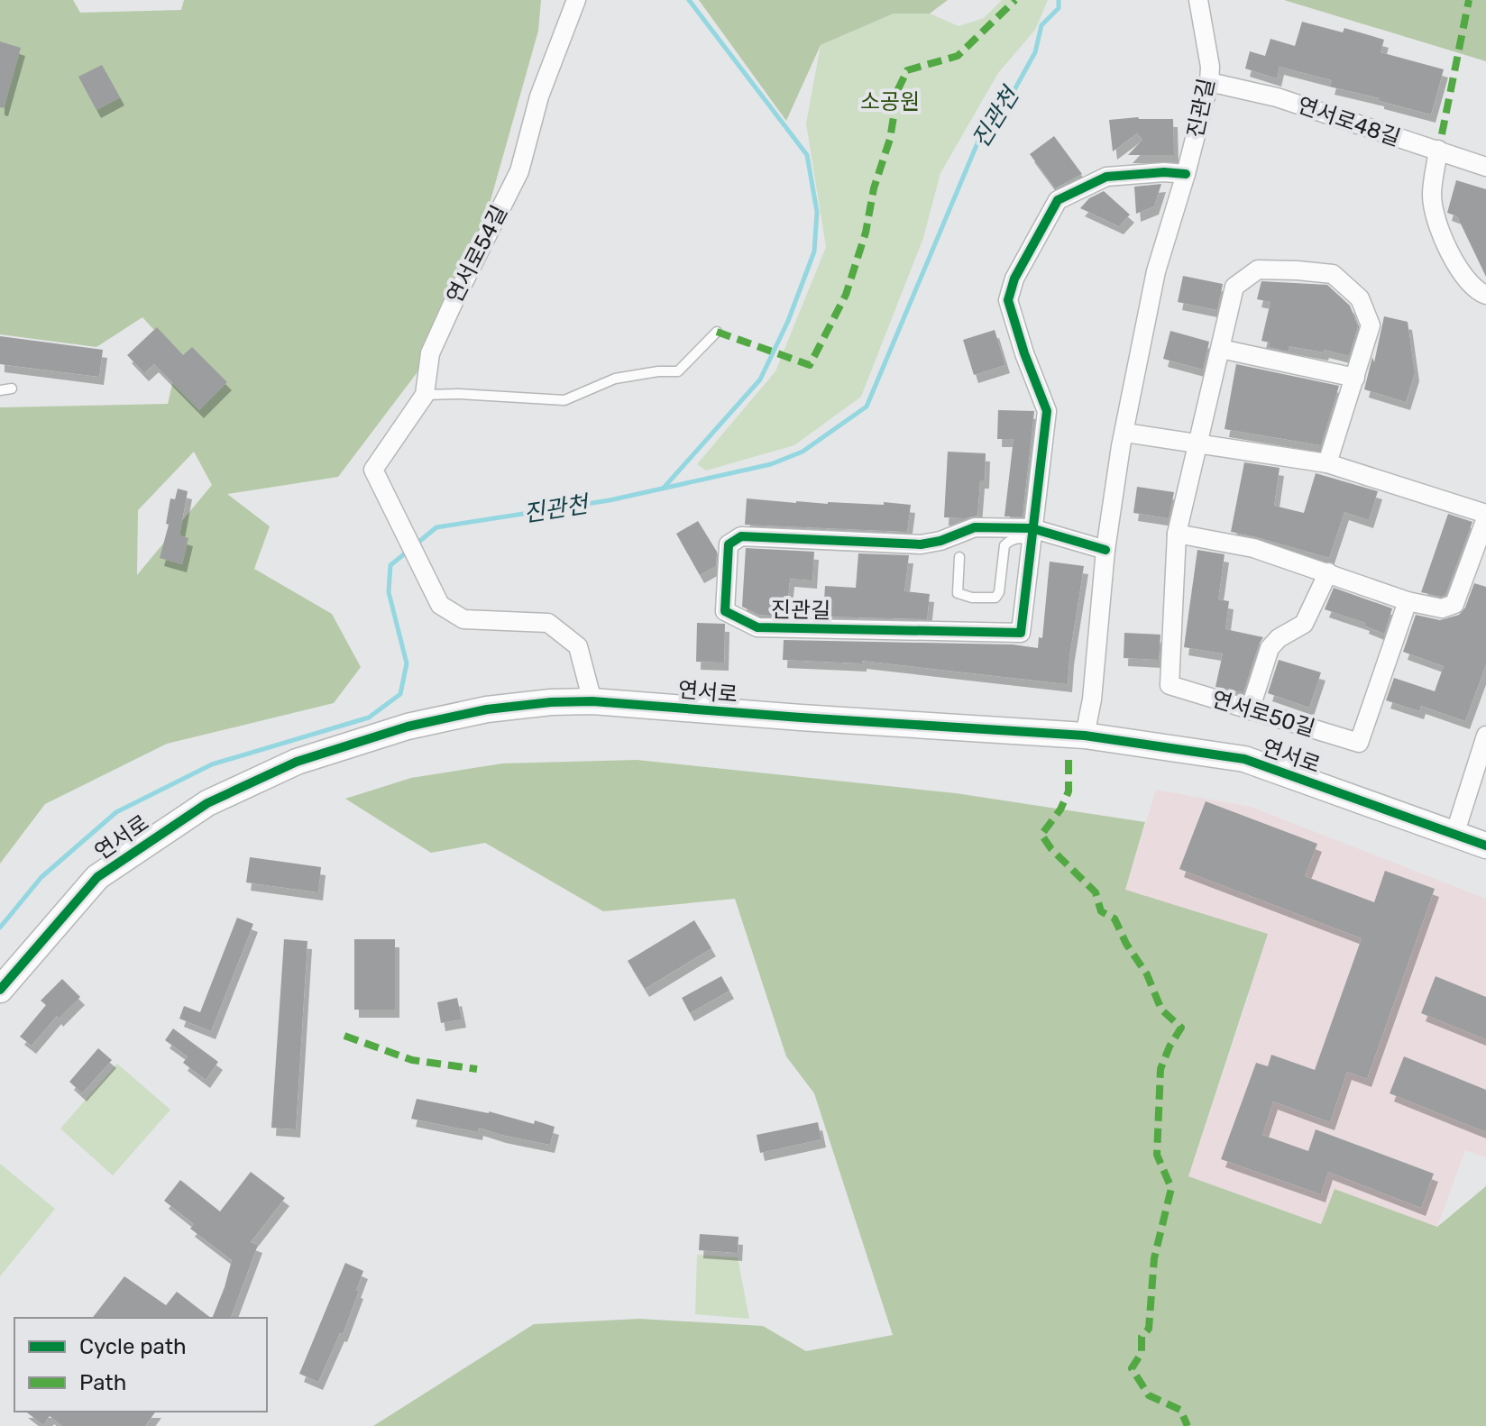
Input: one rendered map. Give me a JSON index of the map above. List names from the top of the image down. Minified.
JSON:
{"streets":{"main road":["연서로"],"street":["진관길","연서로48길","연서로54길","연서로50길"]},"crossings":[["진관길","연서로48길"],["진관길","연서로"],["연서로54길","연서로"]],"water":["진관천"],"parks":["소공원"],"legend":["Cycle path","Path"]}
